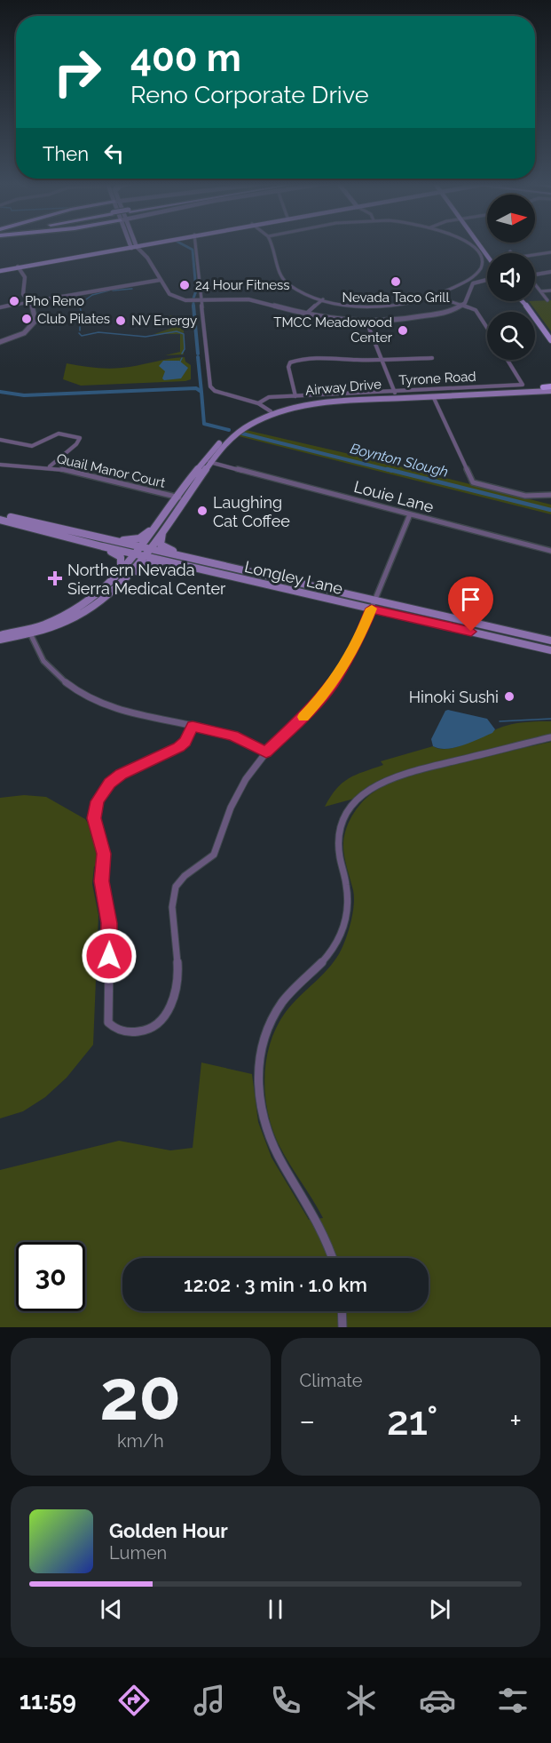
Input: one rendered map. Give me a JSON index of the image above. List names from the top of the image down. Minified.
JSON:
{"streets":{"main road":["Airway Drive","Longley Lane"],"street":["Tyrone Road","Quail Manor Court","Louie Lane"]},"crossings":[["Tyrone Road","Airway Drive"],["Airway Drive","Quail Manor Court"],["Airway Drive","Louie Lane"],["Airway Drive","Longley Lane"]],"water":["Boynton Slough"],"places":{"other":["Nevada Taco Grill","24 Hour Fitness","Pho Reno","Club Pilates","NV Energy","TMCC Meadowood Center","Laughing Cat Coffee","Hinoki Sushi"],"health":["Northern Nevada Sierra Medical Center"]},"north":"right","page":{"turn":["400 m","Reno Corporate Drive"],"then":"Then","limit":"30","trip":"12:02 · 3 min · 1.0 km","tile":[["20","km/h"],"Climate"],"heat":["−","21°","+"],"song":["Golden Hour","Lumen"],"tabs":"11:59"}}
